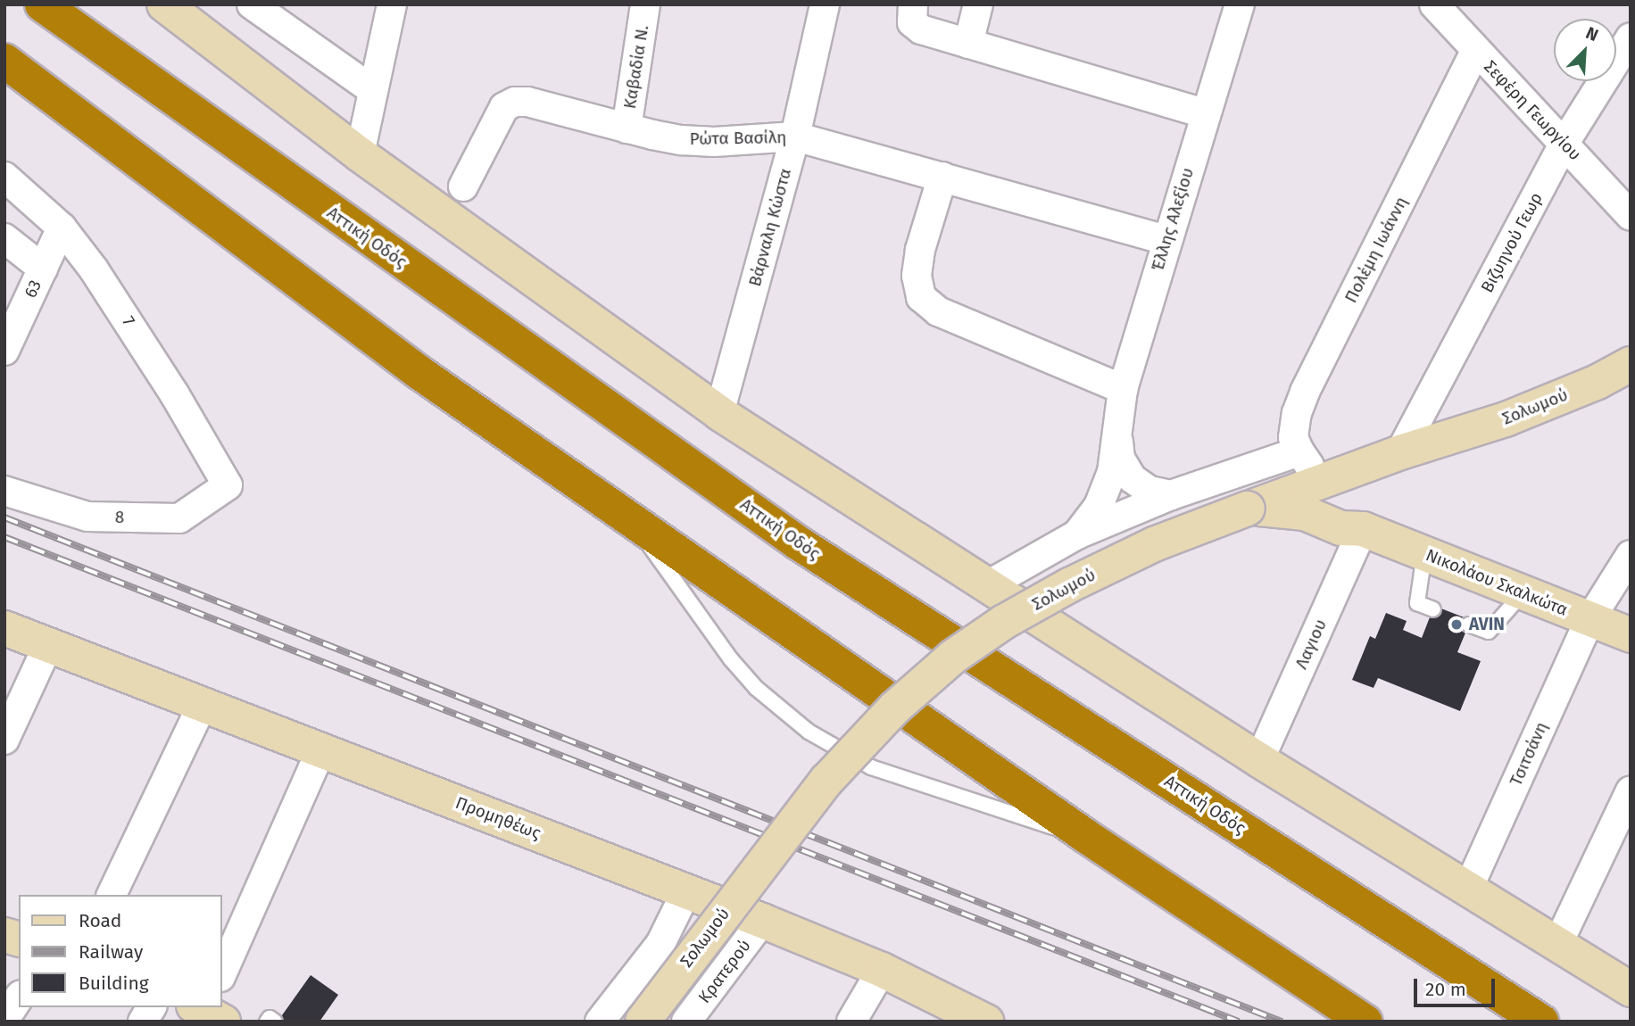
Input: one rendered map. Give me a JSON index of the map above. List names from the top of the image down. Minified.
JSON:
{"streets":{"highway":["Αττική Οδός"],"street":["Καβαδία Ν.","Σεφέρη Γεωργίου","Ρώτα Βασίλη","Έλλης Αλεξίου","Βάρναλη Κώστα","Βιζυηνού Γεωρ","Πολέμη Ιωάννη","63","7","Σολωμού","8","Νικολάου Σκαλκώτα","Λαγιου","Τσιτσάνη","Προμηθέως","Κρατερού"]},"crossings":[["Καβαδία Ν.","Ρώτα Βασίλη"],["Σεφέρη Γεωργίου","Βιζυηνού Γεωρ"],["Σεφέρη Γεωργίου","Πολέμη Ιωάννη"],["Ρώτα Βασίλη","Έλλης Αλεξίου"],["Ρώτα Βασίλη","Βάρναλη Κώστα"],["Βιζυηνού Γεωρ","Σολωμού"],["63","7"],["7","8"],["Σολωμού","Νικολάου Σκαλκώτα"],["Νικολάου Σκαλκώτα","Λαγιου"],["Νικολάου Σκαλκώτα","Τσιτσάνη"],["Προμηθέως","Κρατερού"]],"places":["AVIN"],"legend":["Road","Railway","Building"],"scale_bar":"20 m","north":"top right"}
